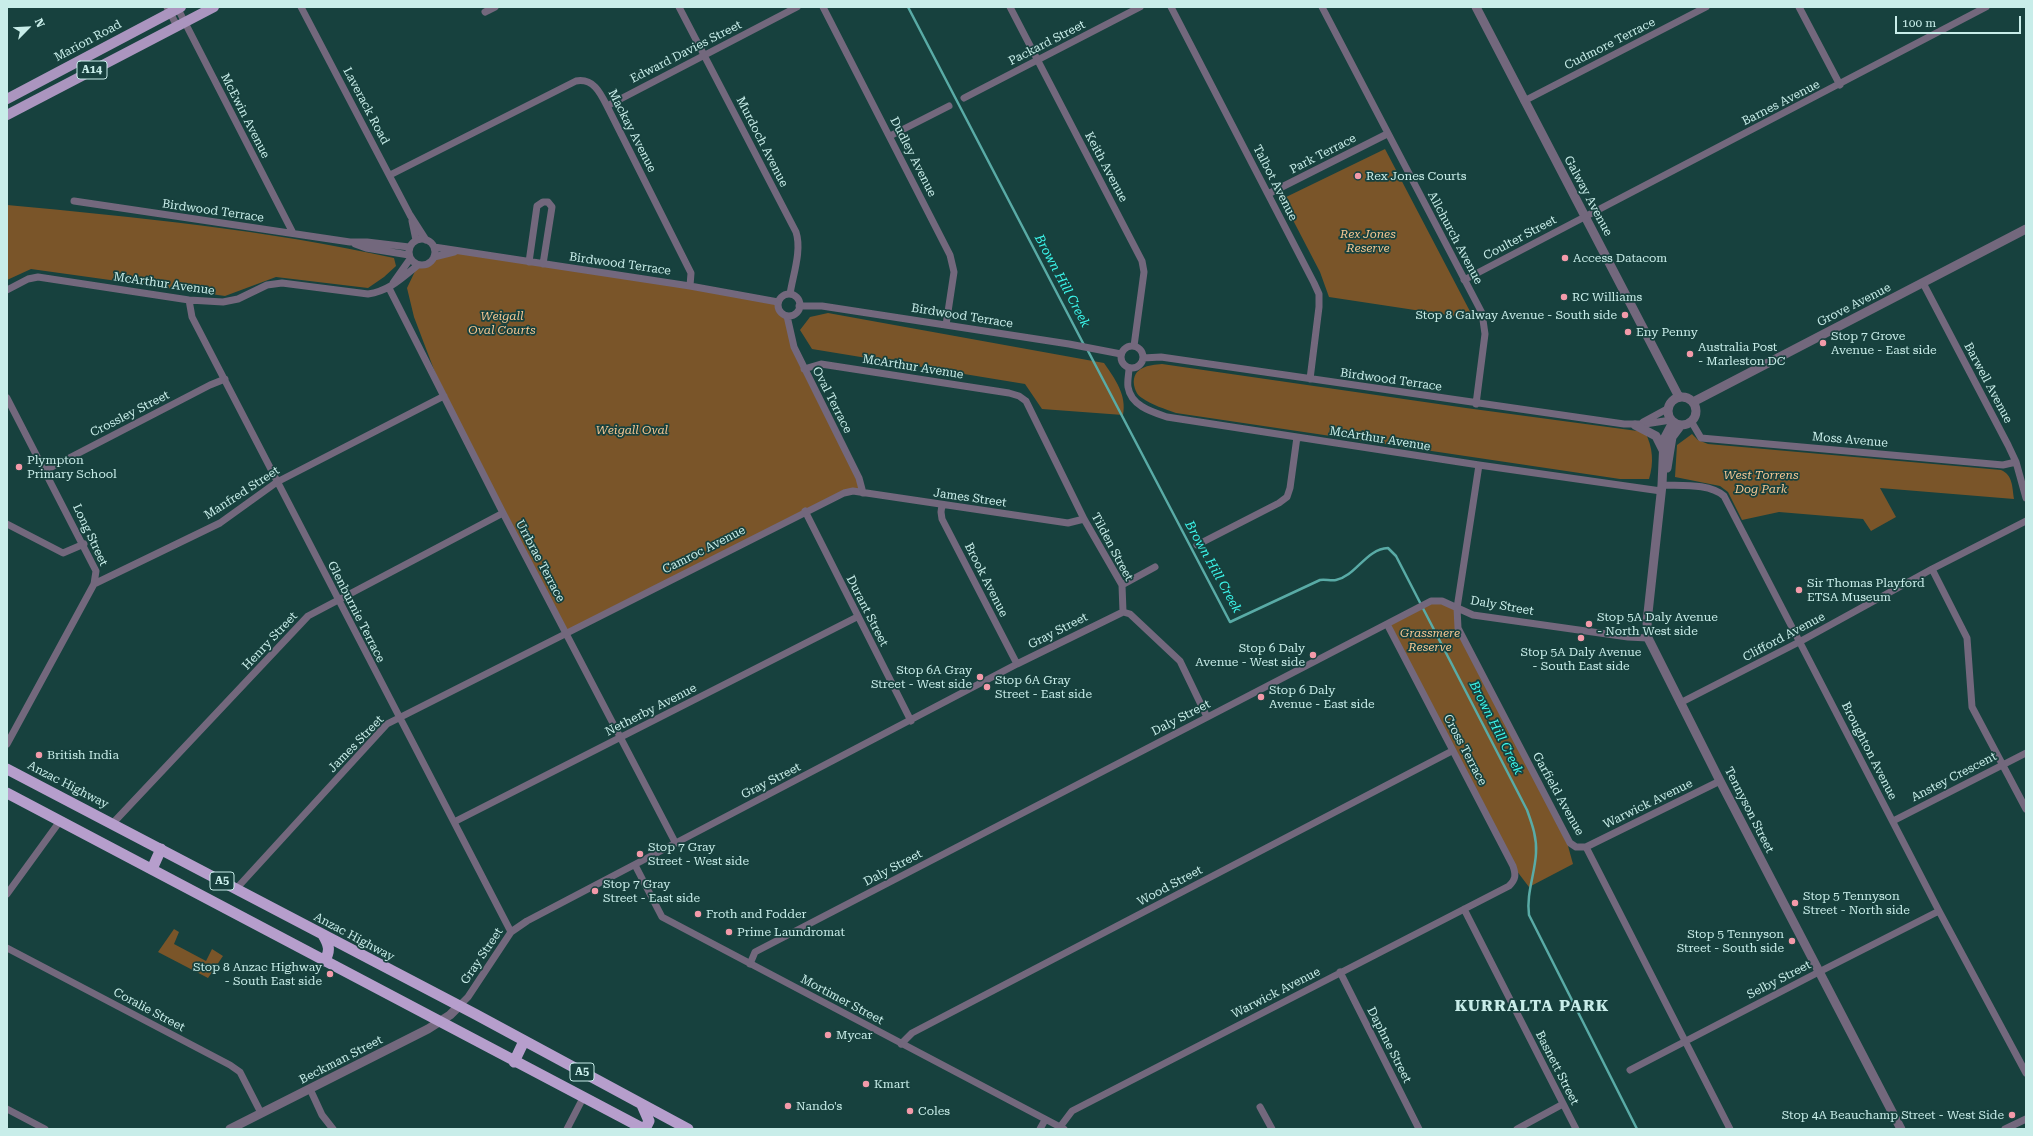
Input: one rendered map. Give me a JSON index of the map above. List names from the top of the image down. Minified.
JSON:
{"streets":{"highway":["Anzac Highway","A5"],"main road":["Marion Road","A14"],"street":["Packard Street","Cudmore Terrace","Edward Davies Street","Barnes Avenue","Laverack Road","McEwin Avenue","Mackay Avenue","Murdoch Avenue","Park Terrace","Dudley Avenue","Keith Avenue","Talbot Avenue","Galway Avenue","Birdwood Terrace","Allchurch Avenue","Coulter Street","McArthur Avenue","Grove Avenue","Barwell Avenue","Oval Terrace","Crossley Street","Moss Avenue","Manfred Street","James Street","Long Street","Tilden Street","Camroc Avenue","Urrbrae Terrace","Brook Avenue","Daly Street","Durant Street","Glenburnie Terrace","Gray Street","Clifford Avenue","Henry Street","Netherby Avenue","Cross Terrace","Broughton Avenue","Anstey Crescent","Garfield Avenue","Warwick Avenue","Tennyson Street","Wood Street","Selby Street","Mortimer Street","Coralie Street","Daphne Street","Beckman Street","Basnett Street"]},"crossings":[["Marion Road","McEwin Avenue"],["Packard Street","Keith Avenue"],["Cudmore Terrace","Galway Avenue"],["Edward Davies Street","Mackay Avenue"],["Edward Davies Street","Murdoch Avenue"],["A14","McEwin Avenue"],["Barnes Avenue","Galway Avenue"],["Barnes Avenue","Coulter Street"],["Laverack Road","Mackay Avenue"],["Laverack Road","Birdwood Terrace"],["Laverack Road","McArthur Avenue"],["McEwin Avenue","Birdwood Terrace"],["Mackay Avenue","Birdwood Terrace"],["Murdoch Avenue","Birdwood Terrace"],["Murdoch Avenue","Oval Terrace"],["Park Terrace","Talbot Avenue"],["Park Terrace","Allchurch Avenue"],["Dudley Avenue","Birdwood Terrace"],["Keith Avenue","Birdwood Terrace"],["Keith Avenue","McArthur Avenue"],["Talbot Avenue","Birdwood Terrace"],["Galway Avenue","Birdwood Terrace"],["Galway Avenue","Coulter Street"],["Galway Avenue","Grove Avenue"],["Galway Avenue","Moss Avenue"],["Galway Avenue","Tennyson Street"],["Birdwood Terrace","Allchurch Avenue"],["Birdwood Terrace","McArthur Avenue"],["Birdwood Terrace","Grove Avenue"],["Birdwood Terrace","Oval Terrace"],["Birdwood Terrace","Moss Avenue"],["Birdwood Terrace","Tennyson Street"],["Allchurch Avenue","Coulter Street"],["McArthur Avenue","Oval Terrace"],["McArthur Avenue","Tilden Street"],["McArthur Avenue","Urrbrae Terrace"],["McArthur Avenue","Glenburnie Terrace"],["McArthur Avenue","Broughton Avenue"],["McArthur Avenue","Garfield Avenue"],["McArthur Avenue","Tennyson Street"],["Grove Avenue","Barwell Avenue"],["Grove Avenue","Moss Avenue"],["Grove Avenue","Tennyson Street"],["Barwell Avenue","Moss Avenue"],["Oval Terrace","James Street"],["Crossley Street","Long Street"],["Crossley Street","Glenburnie Terrace"],["Moss Avenue","Tennyson Street"],["Manfred Street","Long Street"],["Manfred Street","Urrbrae Terrace"],["Manfred Street","Glenburnie Terrace"],["James Street","Tilden Street"],["James Street","Camroc Avenue"],["James Street","Urrbrae Terrace"],["James Street","Brook Avenue"],["James Street","Glenburnie Terrace"],["James Street","Anzac Highway"],["Tilden Street","Gray Street"],["Camroc Avenue","Urrbrae Terrace"],["Camroc Avenue","Durant Street"],["Urrbrae Terrace","Gray Street"],["Urrbrae Terrace","Henry Street"],["Urrbrae Terrace","Netherby Avenue"],["Brook Avenue","Gray Street"],["Daly Street","Cross Terrace"],["Daly Street","Garfield Avenue"],["Daly Street","Tennyson Street"],["Daly Street","Mortimer Street"],["Durant Street","Gray Street"],["Durant Street","Netherby Avenue"],["Glenburnie Terrace","Gray Street"],["Glenburnie Terrace","Henry Street"],["Glenburnie Terrace","Netherby Avenue"],["Gray Street","Anzac Highway"],["Gray Street","Mortimer Street"],["Gray Street","Beckman Street"],["Clifford Avenue","Broughton Avenue"],["Clifford Avenue","Tennyson Street"],["Henry Street","Anzac Highway"],["Cross Terrace","Warwick Avenue"],["Cross Terrace","Wood Street"],["Broughton Avenue","Anstey Crescent"],["Broughton Avenue","Tennyson Street"],["Broughton Avenue","Selby Street"],["Anzac Highway","Beckman Street"],["Garfield Avenue","Warwick Avenue"],["Garfield Avenue","Selby Street"],["Warwick Avenue","Tennyson Street"],["Warwick Avenue","Mortimer Street"],["Warwick Avenue","Daphne Street"],["Warwick Avenue","Basnett Street"],["Tennyson Street","Selby Street"],["A5","Beckman Street"],["Wood Street","Mortimer Street"],["Coralie Street","Beckman Street"]],"districts":["KURRALTA PARK"],"water":["Brown Hill Creek"],"parks":["Rex Jones Reserve","Weigall Oval Courts","Weigall Oval","West Torrens Dog Park","Grassmere Reserve"],"places":["Rex Jones Courts","Access Datacom","RC Williams","Stop 8 Galway Avenue - South side","Eny Penny","Stop 7 Grove Avenue - East side","Australia Post - Marleston DC","Plympton Primary School","Sir Thomas Playford ETSA Museum","Stop 5A Daly Avenue - North West side","Stop 5A Daly Avenue - South East side","Stop 6 Daly Avenue - West side","Stop 6A Gray Street - West side","Stop 6A Gray Street - East side","Stop 6 Daly Avenue - East side","British India","Stop 7 Gray Street - West side","Stop 7 Gray Street - East side","Stop 5 Tennyson Street - North side","Froth and Fodder","Prime Laundromat","Stop 5 Tennyson Street - South side","Stop 8 Anzac Highway - South East side","Mycar","Kmart","Nando's","Coles","Stop 4A Beauchamp Street - West Side"],"scale_bar":"100 m","north":"top right"}
